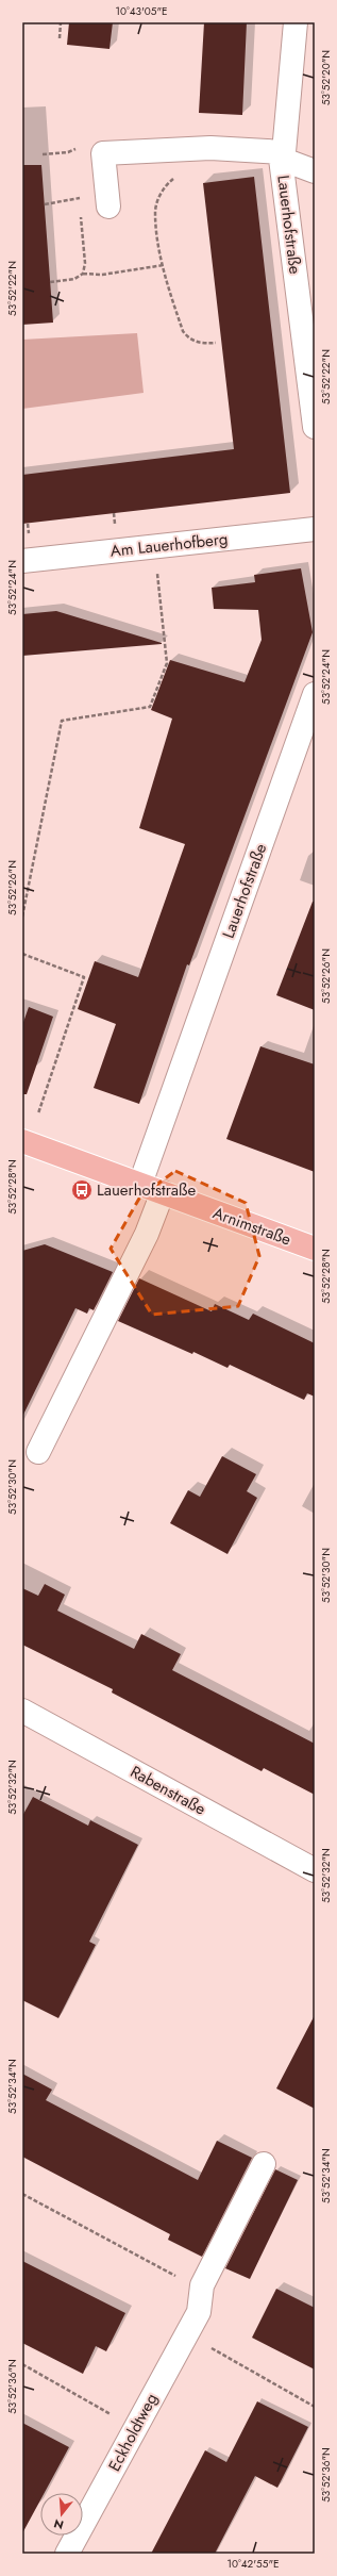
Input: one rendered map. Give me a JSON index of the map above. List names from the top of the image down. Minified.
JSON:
{"streets":{"main road":["Arnimstraße"],"street":["Lauerhofstraße","Am Lauerhofberg","Rabenstraße","Eckholdtweg"]},"crossings":[["Lauerhofstraße","Arnimstraße"]],"places":{"bus stop":["Lauerhofstraße"]},"north":"bottom","coordinates":["10°43'05\"E","53°52'20\"N","53°52'22\"N","53°52'24\"N","53°52'26\"N","53°52'28\"N","53°52'30\"N","53°52'32\"N","53°52'34\"N","53°52'36\"N","10°42'55\"E"]}
